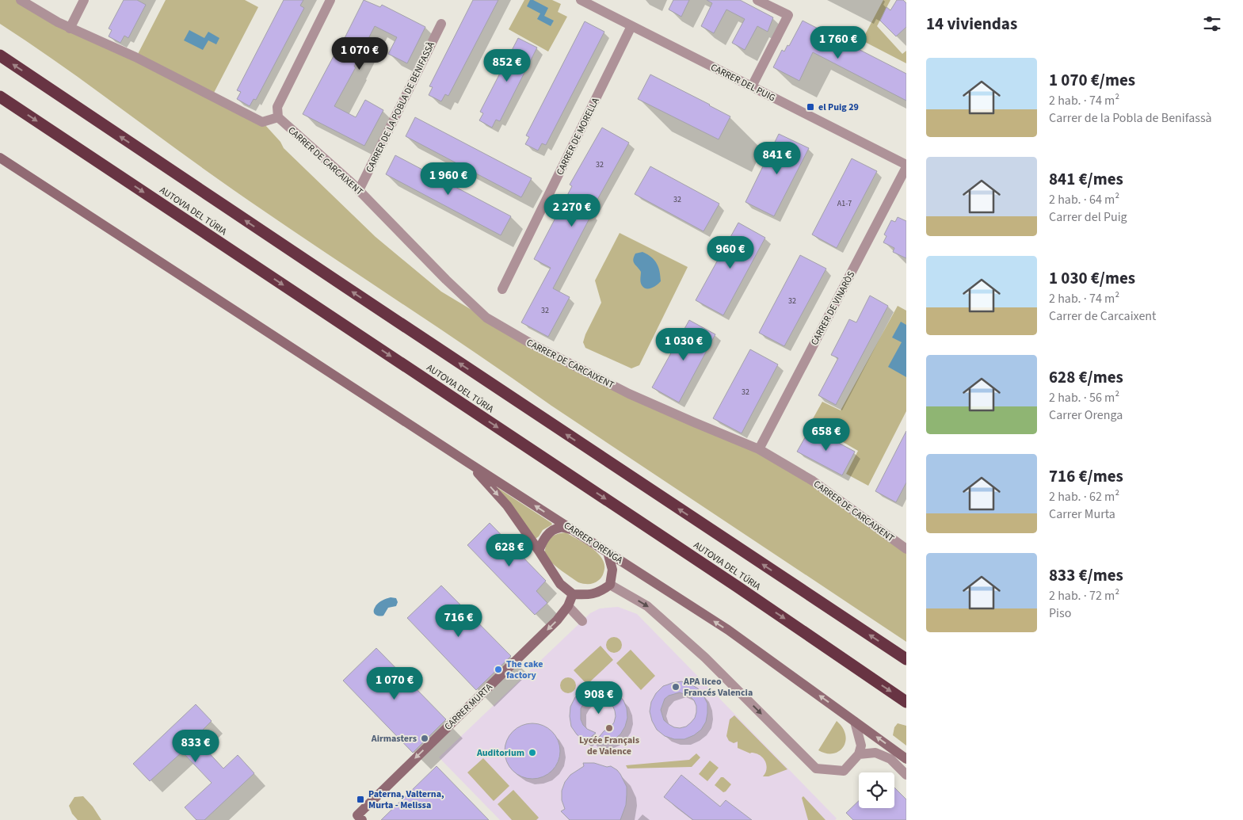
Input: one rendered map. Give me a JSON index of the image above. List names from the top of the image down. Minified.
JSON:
{"streets":{"highway":["AUTOVIA DEL TÚRIA"],"street":["CARRER DEL PUIG","CARRER DE LA POBLA DE BENIFASSÀ","CARRER DE MORELLA","CARRER DE CARCAIXENT","CARRER DE VINARÒS","CARRER ORENGA","CARRER MURTA"]},"crossings":[["CARRER DEL PUIG","CARRER DE MORELLA"],["CARRER DEL PUIG","CARRER DE VINARÒS"],["CARRER DE LA POBLA DE BENIFASSÀ","CARRER DE CARCAIXENT"],["CARRER DE CARCAIXENT","CARRER DE VINARÒS"],["CARRER ORENGA","CARRER MURTA"]],"one_way":["CARRER MURTA"],"places":{"transit":["el Puig 29","Paterna, Valterna, Murta - Melissa"],"other":["The cake factory","APA liceo Francés Valencia","Lycée Français de Valence","Airmasters","Auditorium"]},"house_numbers":["32","32","A1-7","32","32","32"],"page":{"heading":"14 viviendas","price":["1 760 €","1 070 €","852 €","841 €","1 960 €","2 270 €","960 €","1 030 €","658 €","628 €","716 €","1 070 €","908 €","833 €"],"list":[{"name":"1 070 €/mes","note":"2 hab. · 74 m² · Carrer de la Pobla de Benifassà"},{"name":"841 €/mes","note":"2 hab. · 64 m² · Carrer del Puig"},{"name":"1 030 €/mes","note":"2 hab. · 74 m² · Carrer de Carcaixent"},{"name":"628 €/mes","note":"2 hab. · 56 m² · Carrer Orenga"},{"name":"716 €/mes","note":"2 hab. · 62 m² · Carrer Murta"},{"name":"833 €/mes","note":"2 hab. · 72 m² · Piso"}]}}
